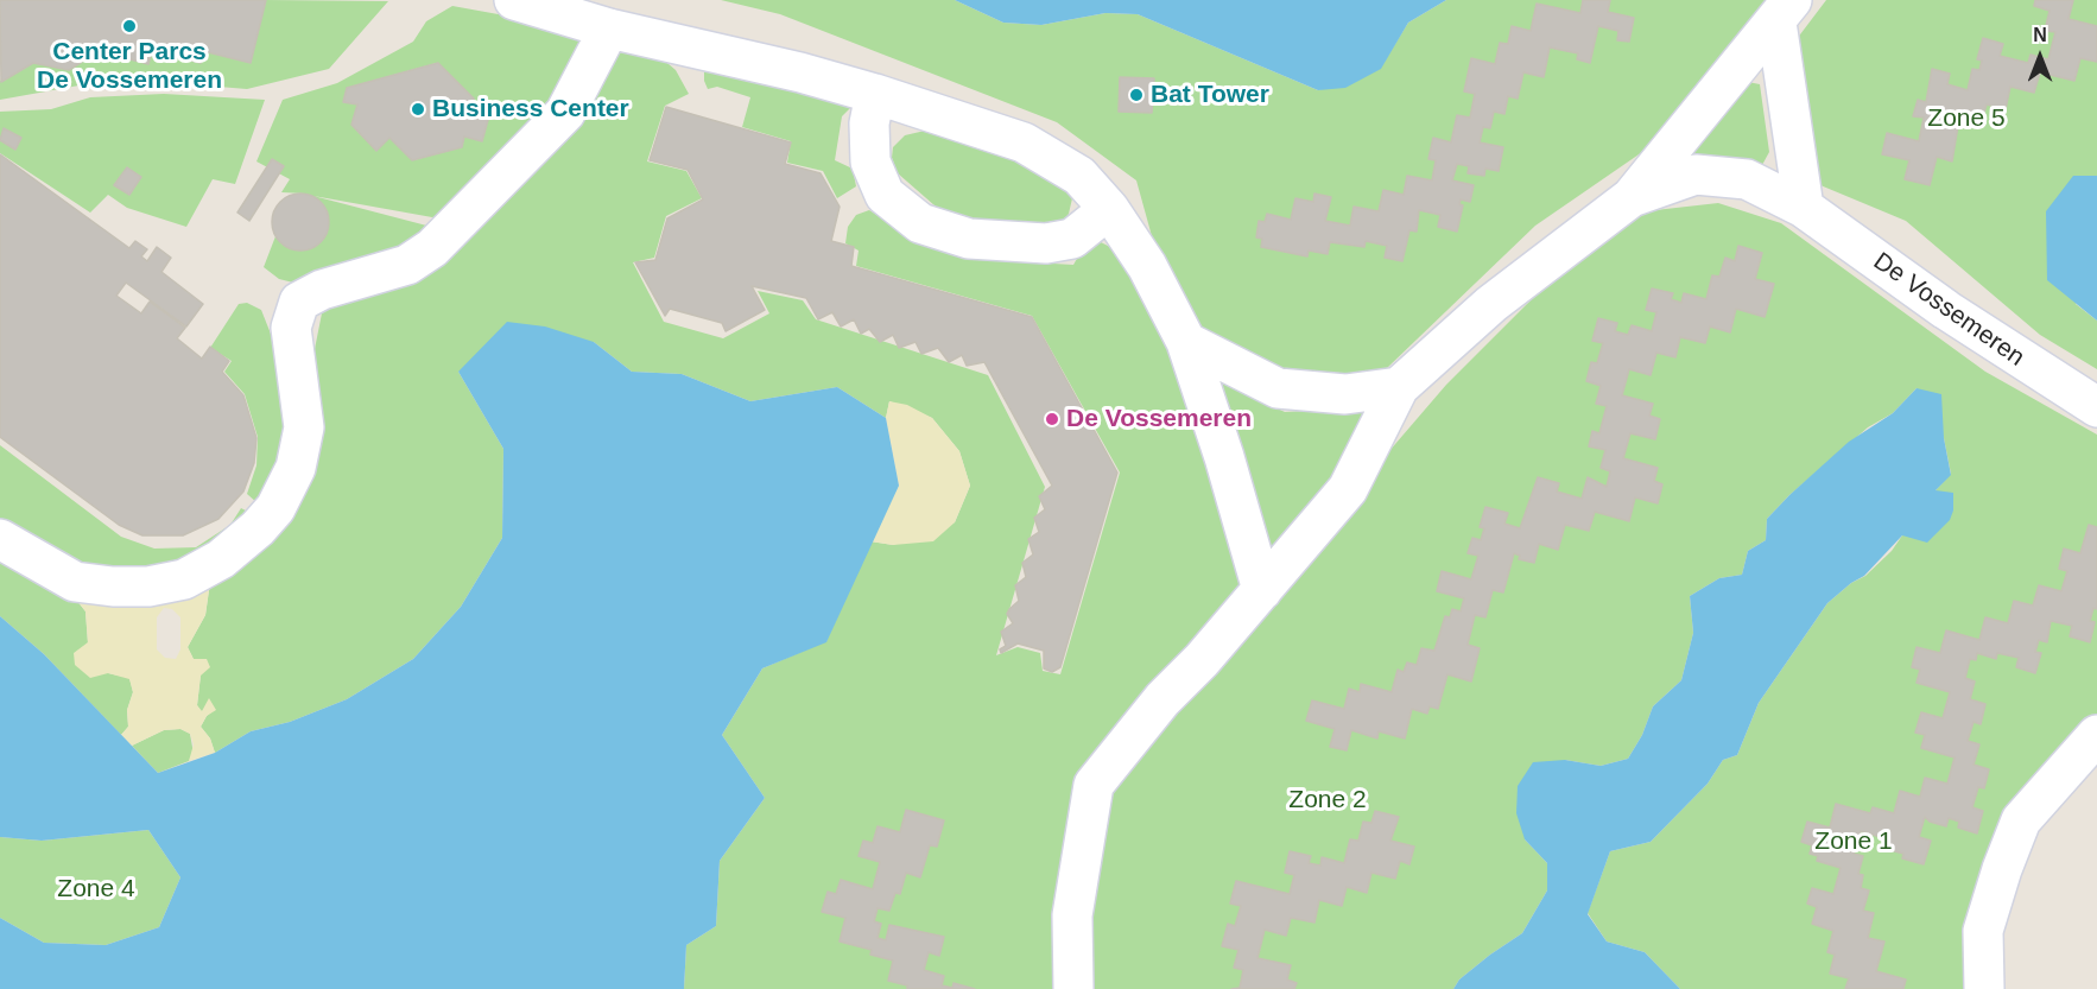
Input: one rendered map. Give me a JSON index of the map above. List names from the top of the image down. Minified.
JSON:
{"streets":{"lane":["De Vossemeren"]},"parks":["Zone 5","Zone 2","Zone 1","Zone 4"],"places":["Center Parcs De Vossemeren","Bat Tower","Business Center","De Vossemeren"],"north":"top"}
